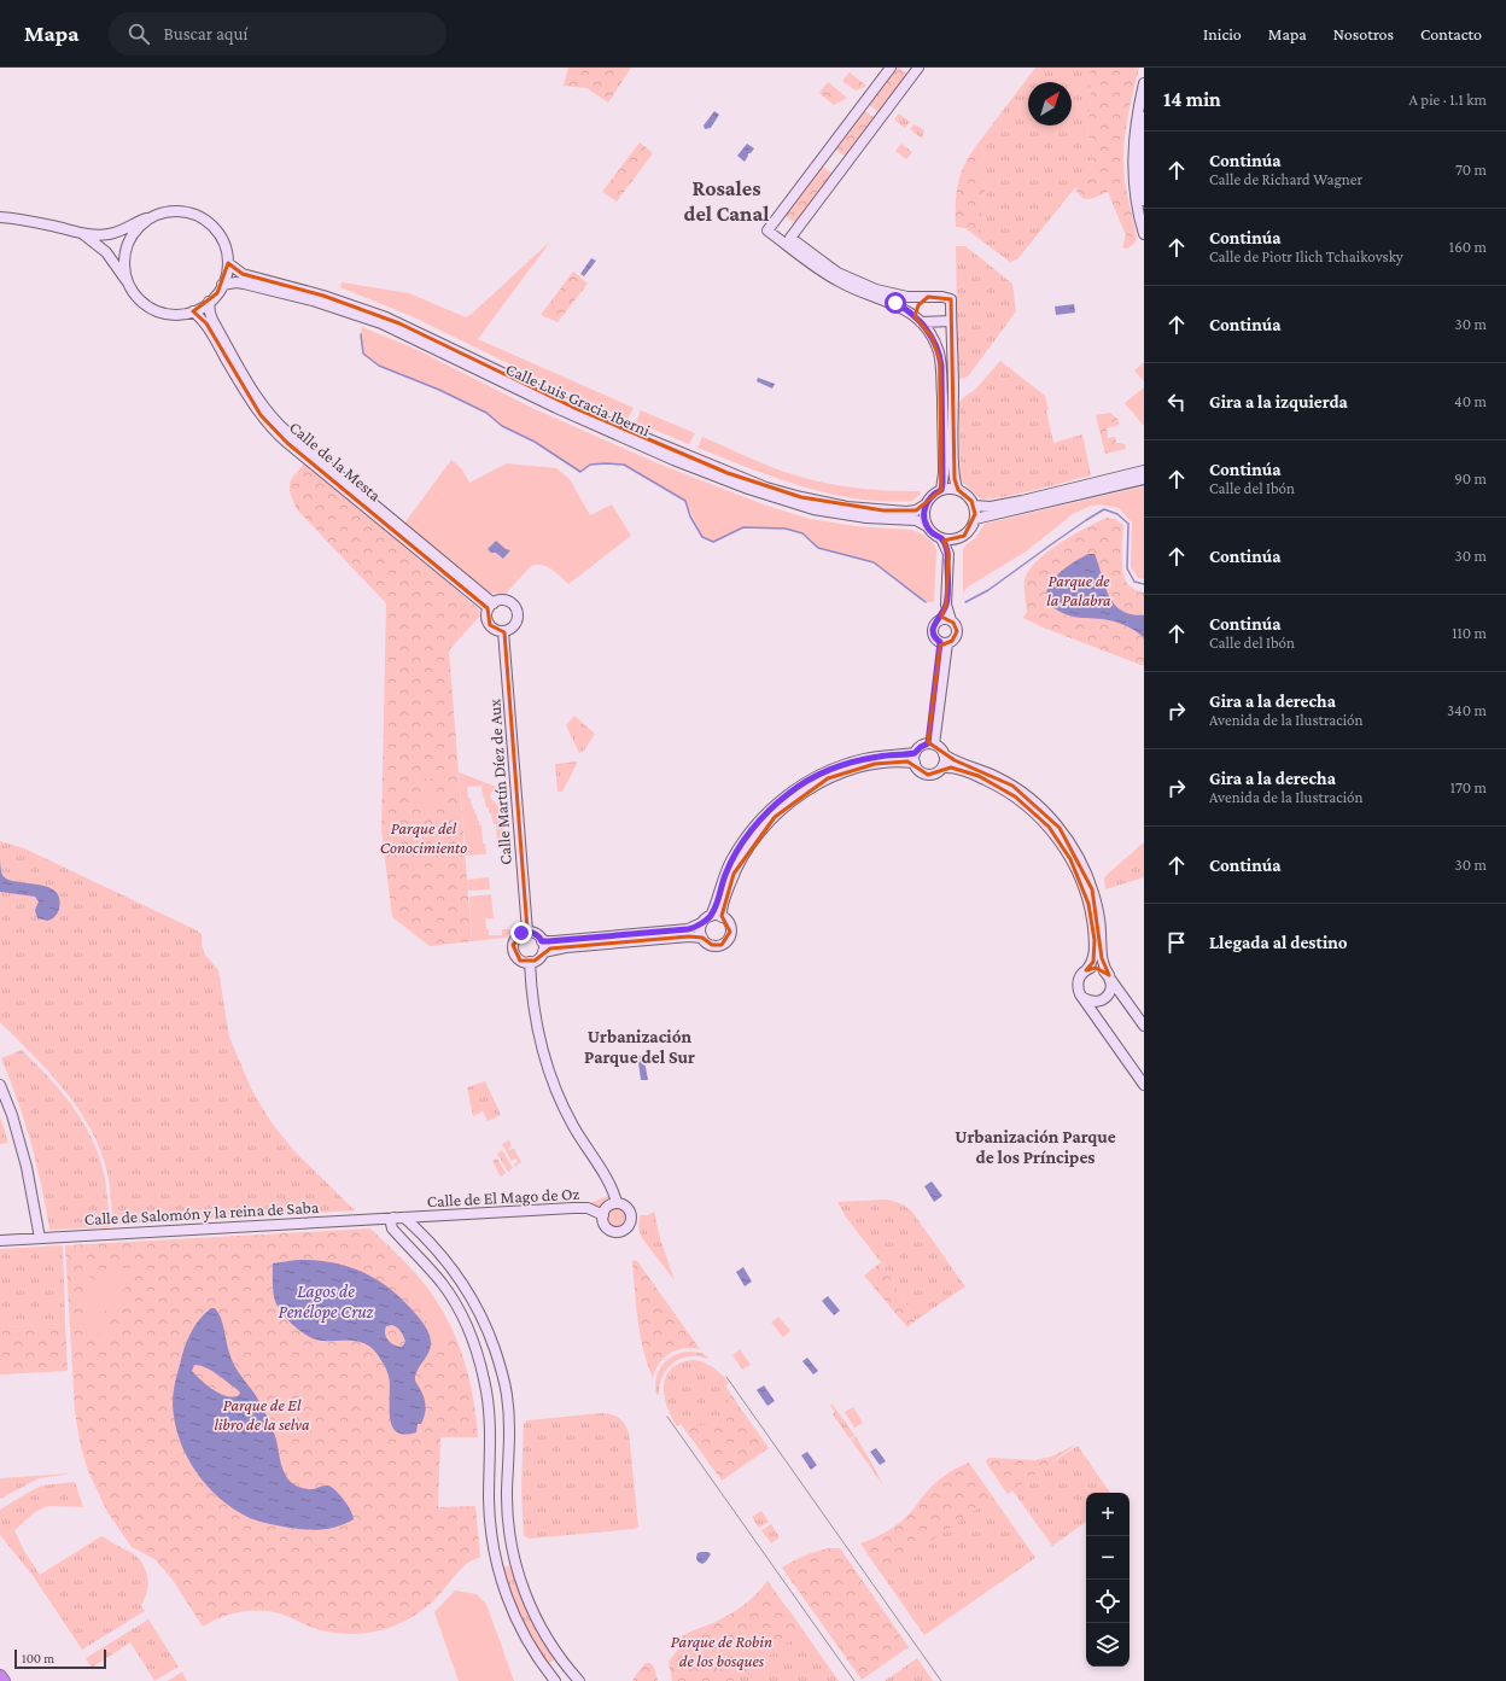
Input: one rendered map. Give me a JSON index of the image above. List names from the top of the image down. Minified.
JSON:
{"streets":{"street":["Calle Luis Gracia Iberni","Calle de la Mesta","Calle Martín Díez de Aux","Calle de El Mago de Oz","Calle de Salomón y la reina de Saba"]},"crossings":[["Calle Luis Gracia Iberni","Calle de la Mesta"],["Calle de la Mesta","Calle Martín Díez de Aux"],["Calle de El Mago de Oz","Calle de Salomón y la reina de Saba"]],"districts":["Rosales del Canal","Urbanización Parque del Sur","Urbanización Parque de los Príncipes"],"water":["Lagos de Penélope Cruz"],"parks":["Parque de la Palabra","Parque del Conocimiento","Parque de El libro de la selva","Parque de Robin de los bosques"],"scale_bar":"100 m","north":"top right","page":{"header":"Mapa","search":"Buscar aquí","nav":["Inicio","Mapa","Nosotros","Contacto"],"heading":["14 min","A pie · 1.1 km"],"list":[["Continúa","Calle de Richard Wagner","70 m"],["Continúa","Calle de Piotr Ilich Tchaikovsky","160 m"],["Continúa","30 m"],["Gira a la izquierda","40 m"],["Continúa","Calle del Ibón","90 m"],["Continúa","30 m"],["Continúa","Calle del Ibón","110 m"],["Gira a la derecha","Avenida de la Ilustración","340 m"],["Gira a la derecha","Avenida de la Ilustración","170 m"],["Continúa","30 m"],"Llegada al destino"],"map_buttons":["+","−"],"scale":"100 m"}}
